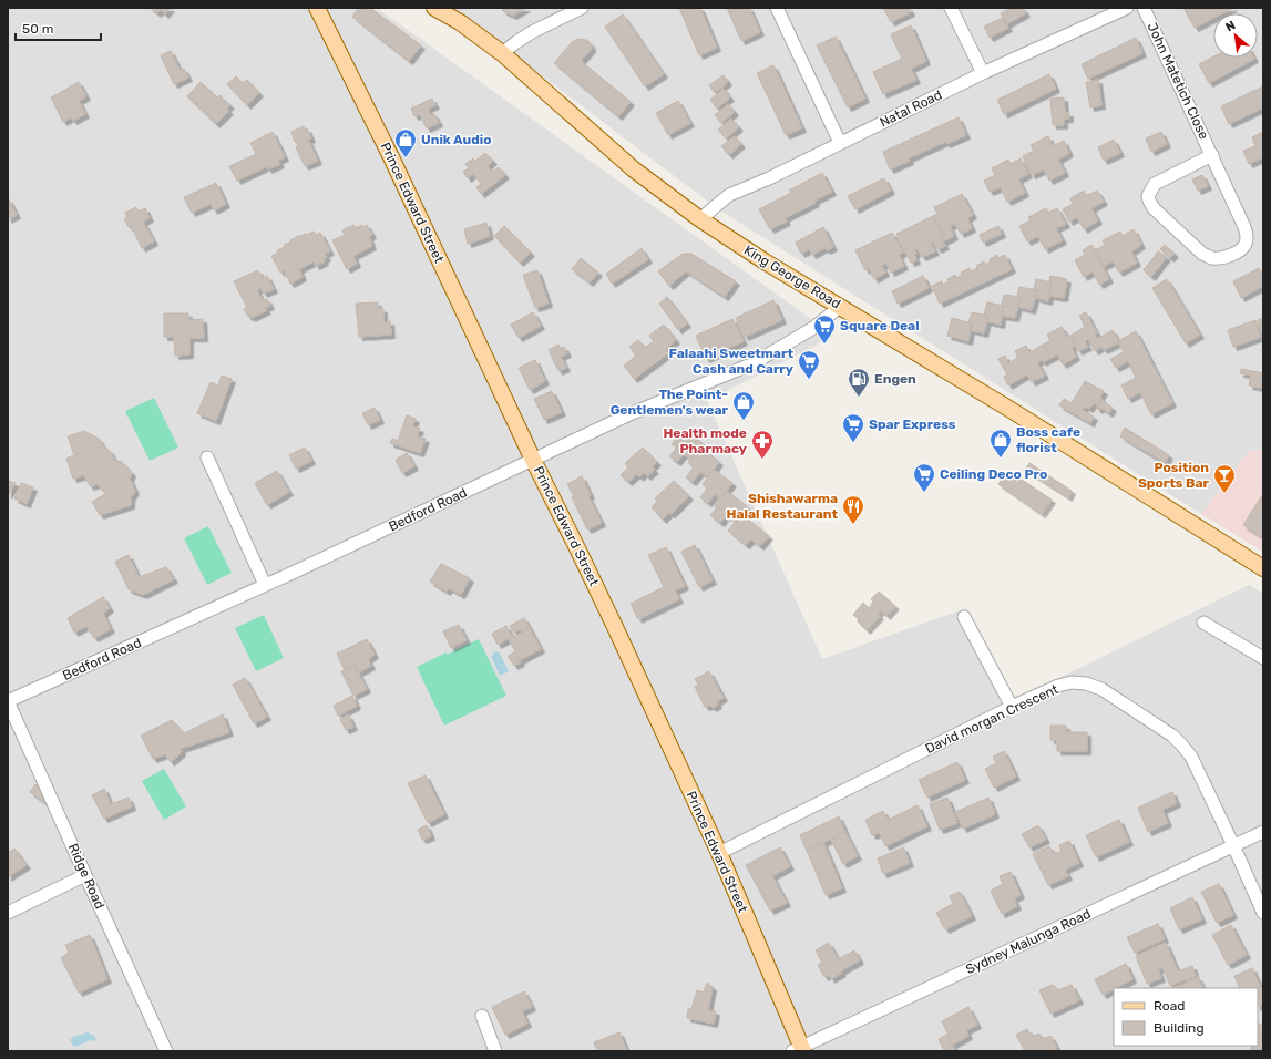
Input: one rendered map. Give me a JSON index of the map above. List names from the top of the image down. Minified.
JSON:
{"streets":{"main road":["Prince Edward Street","King George Road"],"street":["John Matetich Close","Natal Road","Bedford Road","David morgan Crescent","Ridge Road","Sydney Malunga Road"]},"crossings":[["Natal Road","King George Road"],["Prince Edward Street","Bedford Road"],["Prince Edward Street","David morgan Crescent"],["Prince Edward Street","Sydney Malunga Road"],["King George Road","Bedford Road"],["Bedford Road","Ridge Road"],["David morgan Crescent","Sydney Malunga Road"]],"places":{"shop":["Unik Audio","The Point- Gentlemen's wear","Boss cafe florist"],"supermarket":["Square Deal","Falaahi Sweetmart Cash and Carry","Spar Express","Ceiling Deco Pro"],"fuel station":["Engen"],"pharmacy":["Health mode Pharmacy"],"bar":["Position Sports Bar"],"restaurant":["Shishawarma Halal Restaurant"]},"legend":["Road","Building"],"scale_bar":"50 m","north":"top left"}
